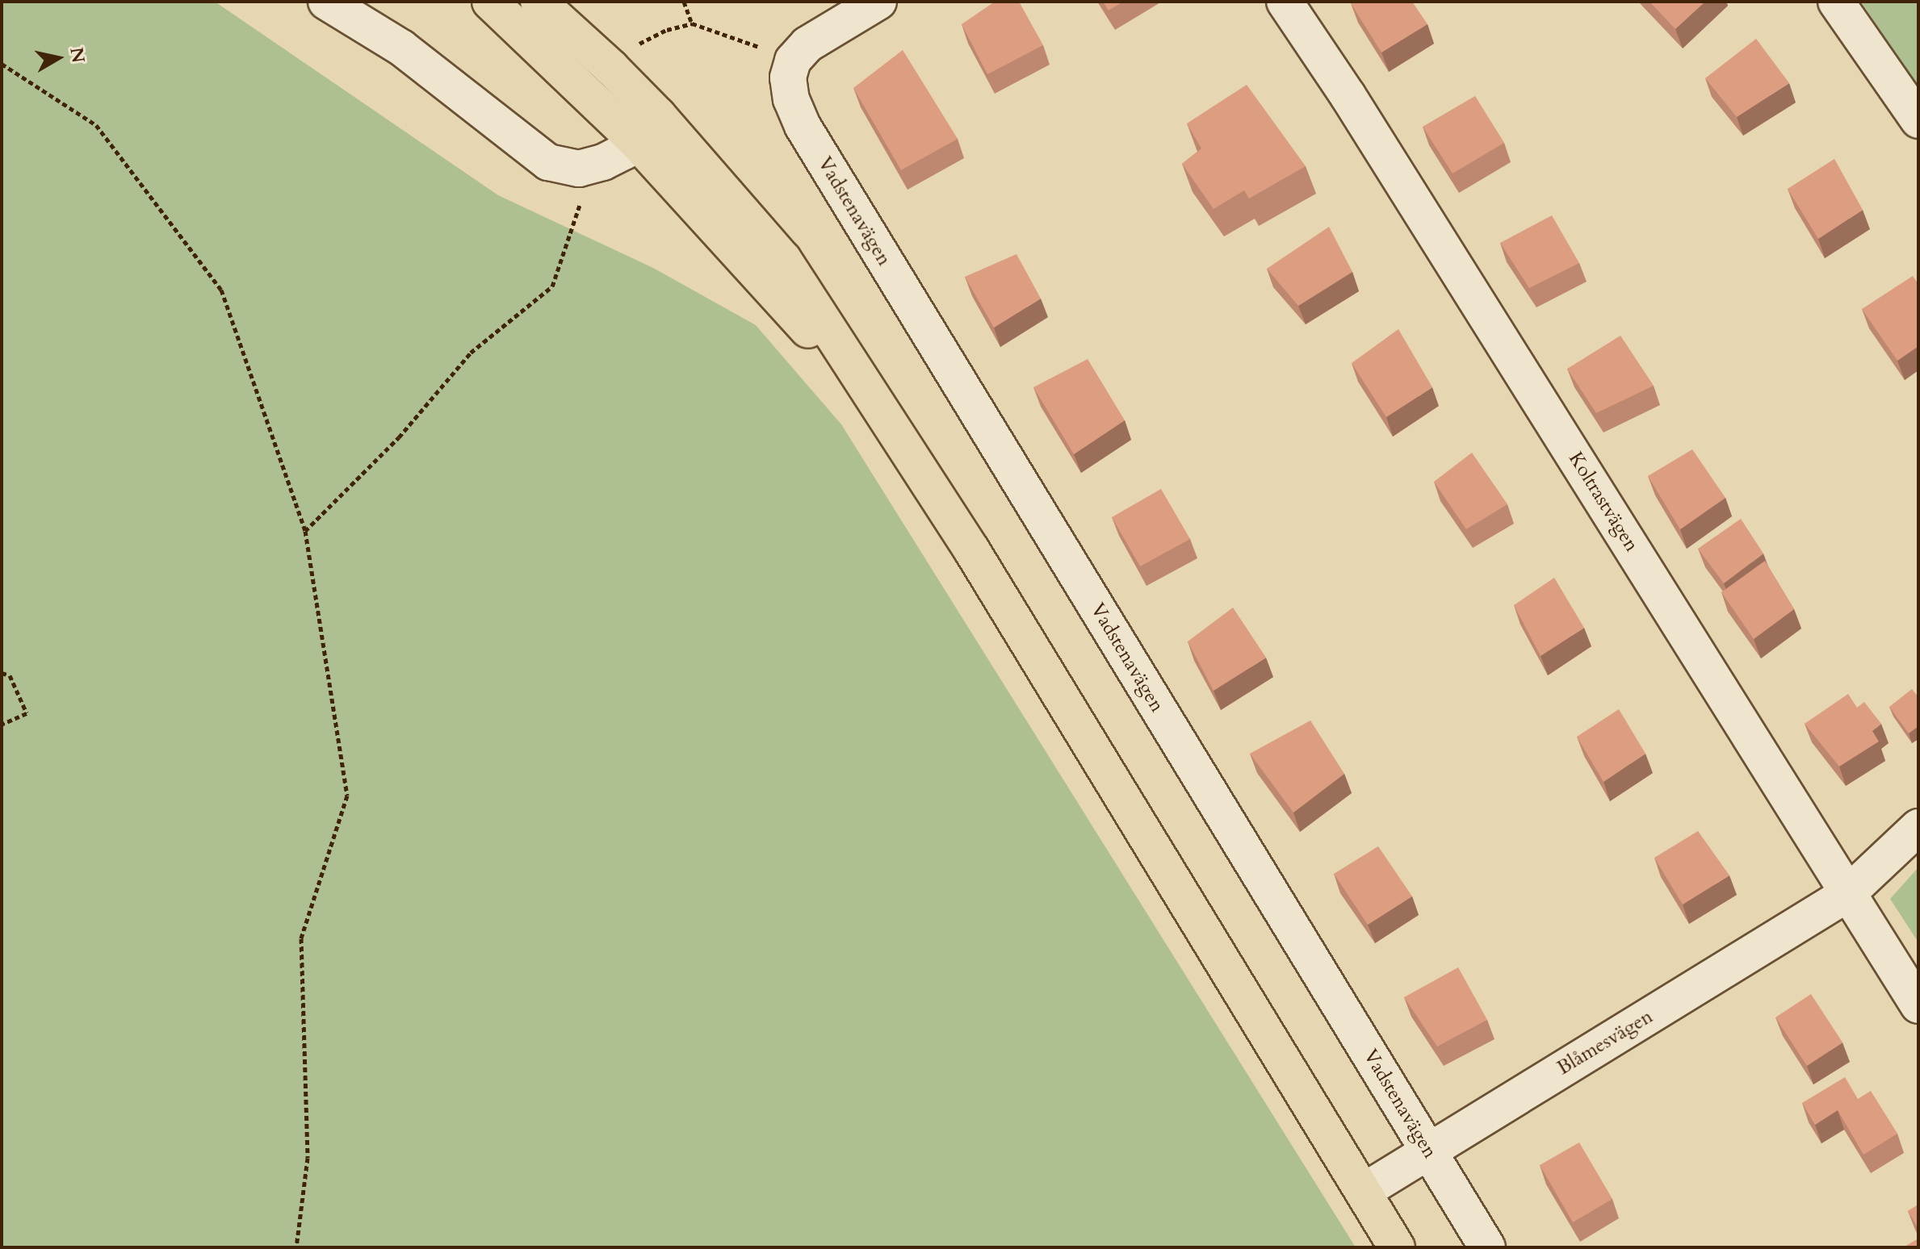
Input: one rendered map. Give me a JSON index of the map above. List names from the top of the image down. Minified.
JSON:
{"streets":{"street":["Vadstenavägen","Koltrastvägen","Blåmesvägen"]},"crossings":[["Vadstenavägen","Blåmesvägen"],["Koltrastvägen","Blåmesvägen"]],"north":"right"}
